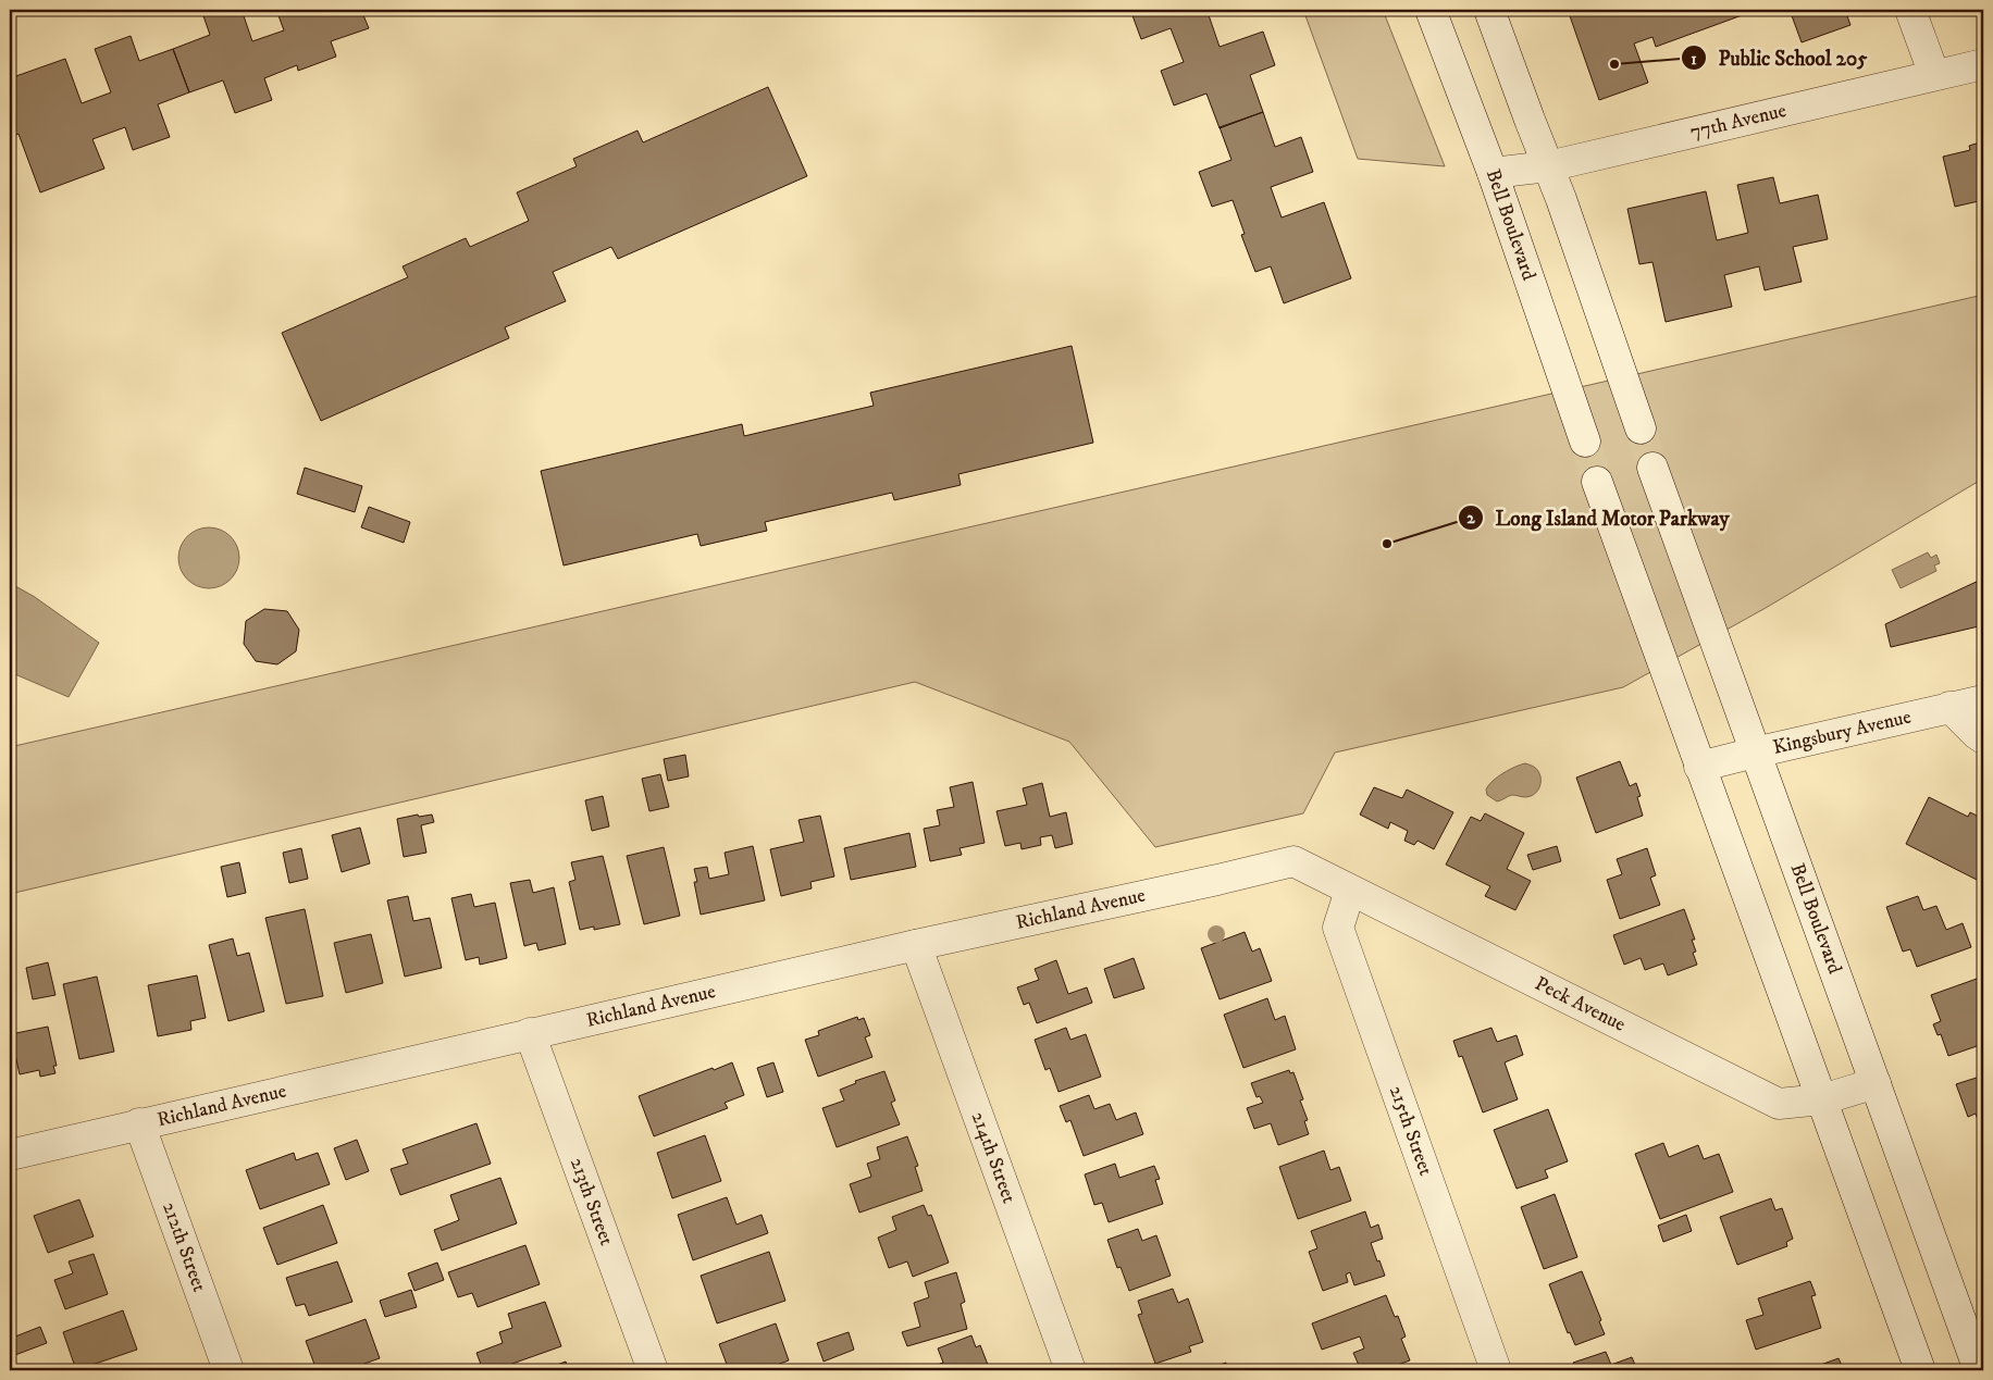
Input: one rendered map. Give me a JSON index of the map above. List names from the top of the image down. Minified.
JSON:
{"streets":{"street":["77th Avenue","Bell Boulevard","Kingsbury Avenue","Richland Avenue","Peck Avenue","215th Street","214th Street","213th Street","212th Street"]},"crossings":[["77th Avenue","Bell Boulevard"],["Bell Boulevard","Kingsbury Avenue"],["Bell Boulevard","Peck Avenue"],["Richland Avenue","Peck Avenue"],["Richland Avenue","214th Street"],["Richland Avenue","213th Street"],["Richland Avenue","212th Street"],["Peck Avenue","215th Street"]],"places":["Public School 205","Long Island Motor Parkway"]}
